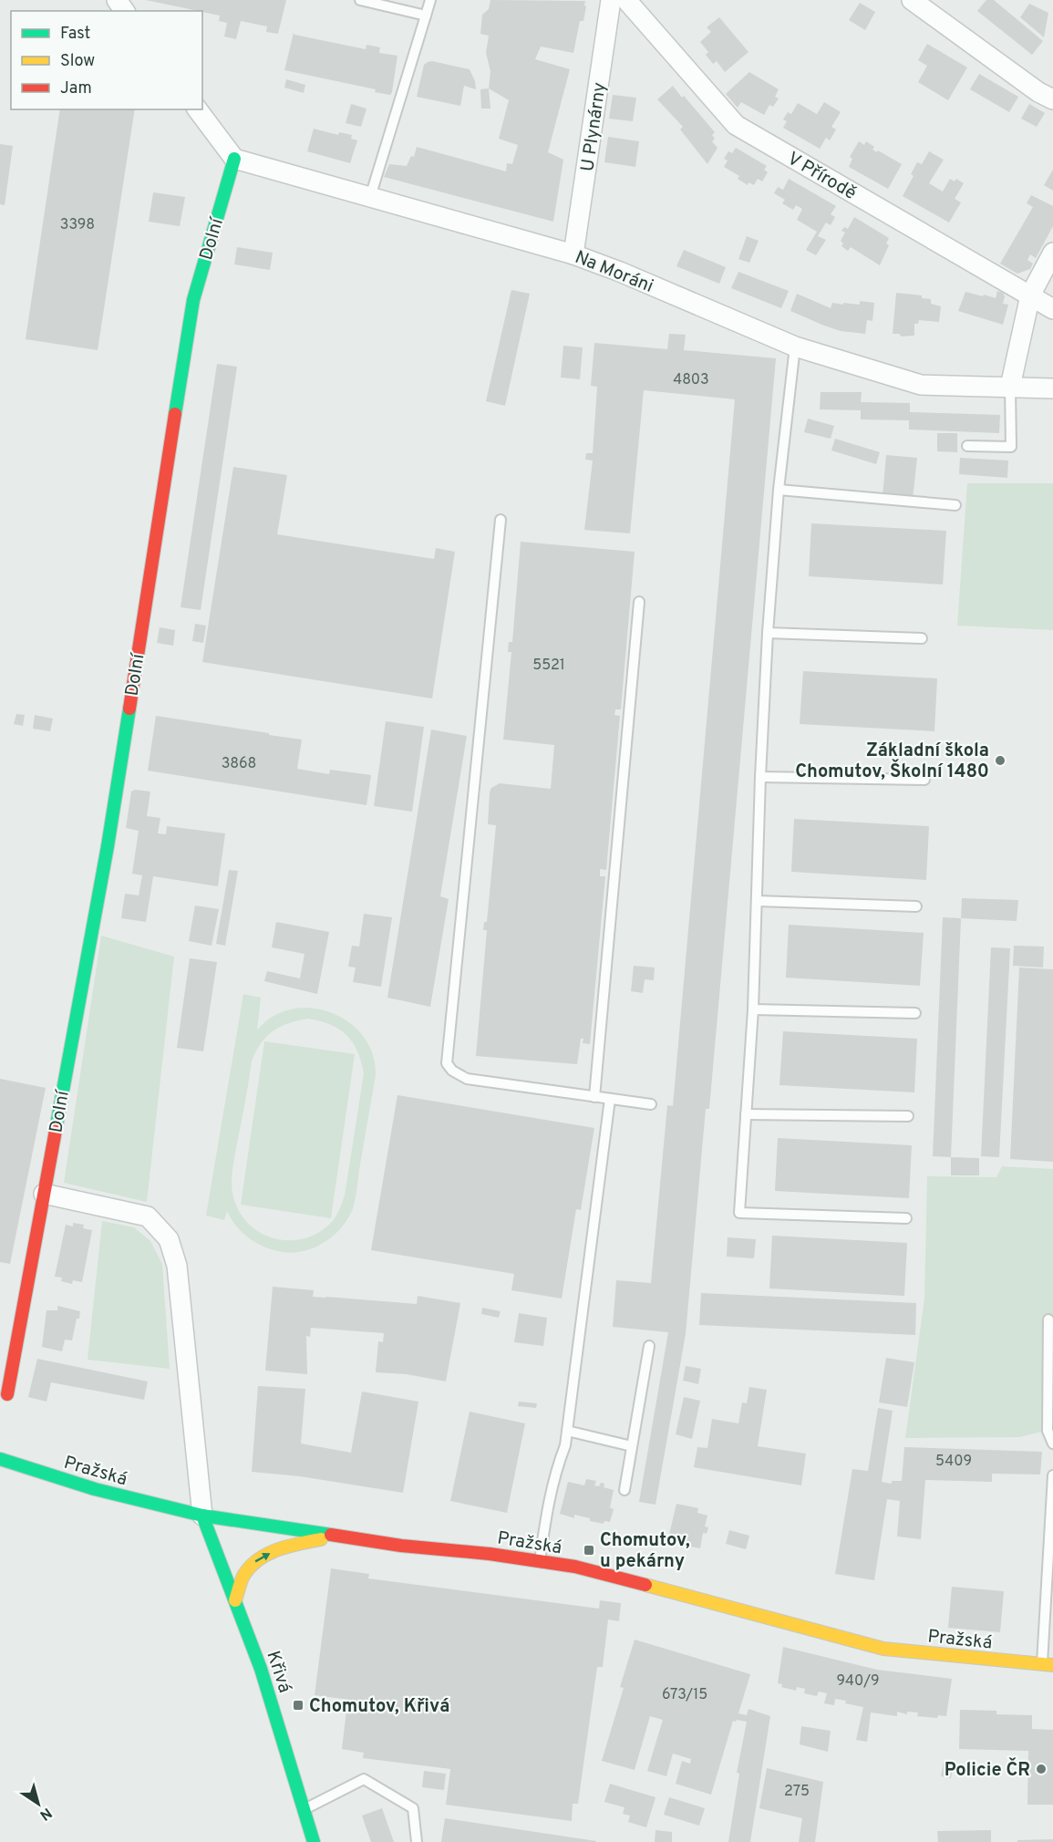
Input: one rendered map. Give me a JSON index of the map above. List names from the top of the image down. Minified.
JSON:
{"streets":{"street":["U Plynárny","V Přírodě","Dolní","Na Moráni","Pražská","Křivá"]},"crossings":[["U Plynárny","Na Moráni"],["Dolní","Na Moráni"],["Pražská","Křivá"]],"places":{"other":["Základní škola Chomutov, Školní 1480","Policie ČR"],"transit":["Chomutov, u pekárny","Chomutov, Křivá"]},"house_numbers":["3398","4803","5521","3868","5409","940/9","673/15","275"],"legend":["Fast","Slow","Jam"],"north":"bottom right"}
